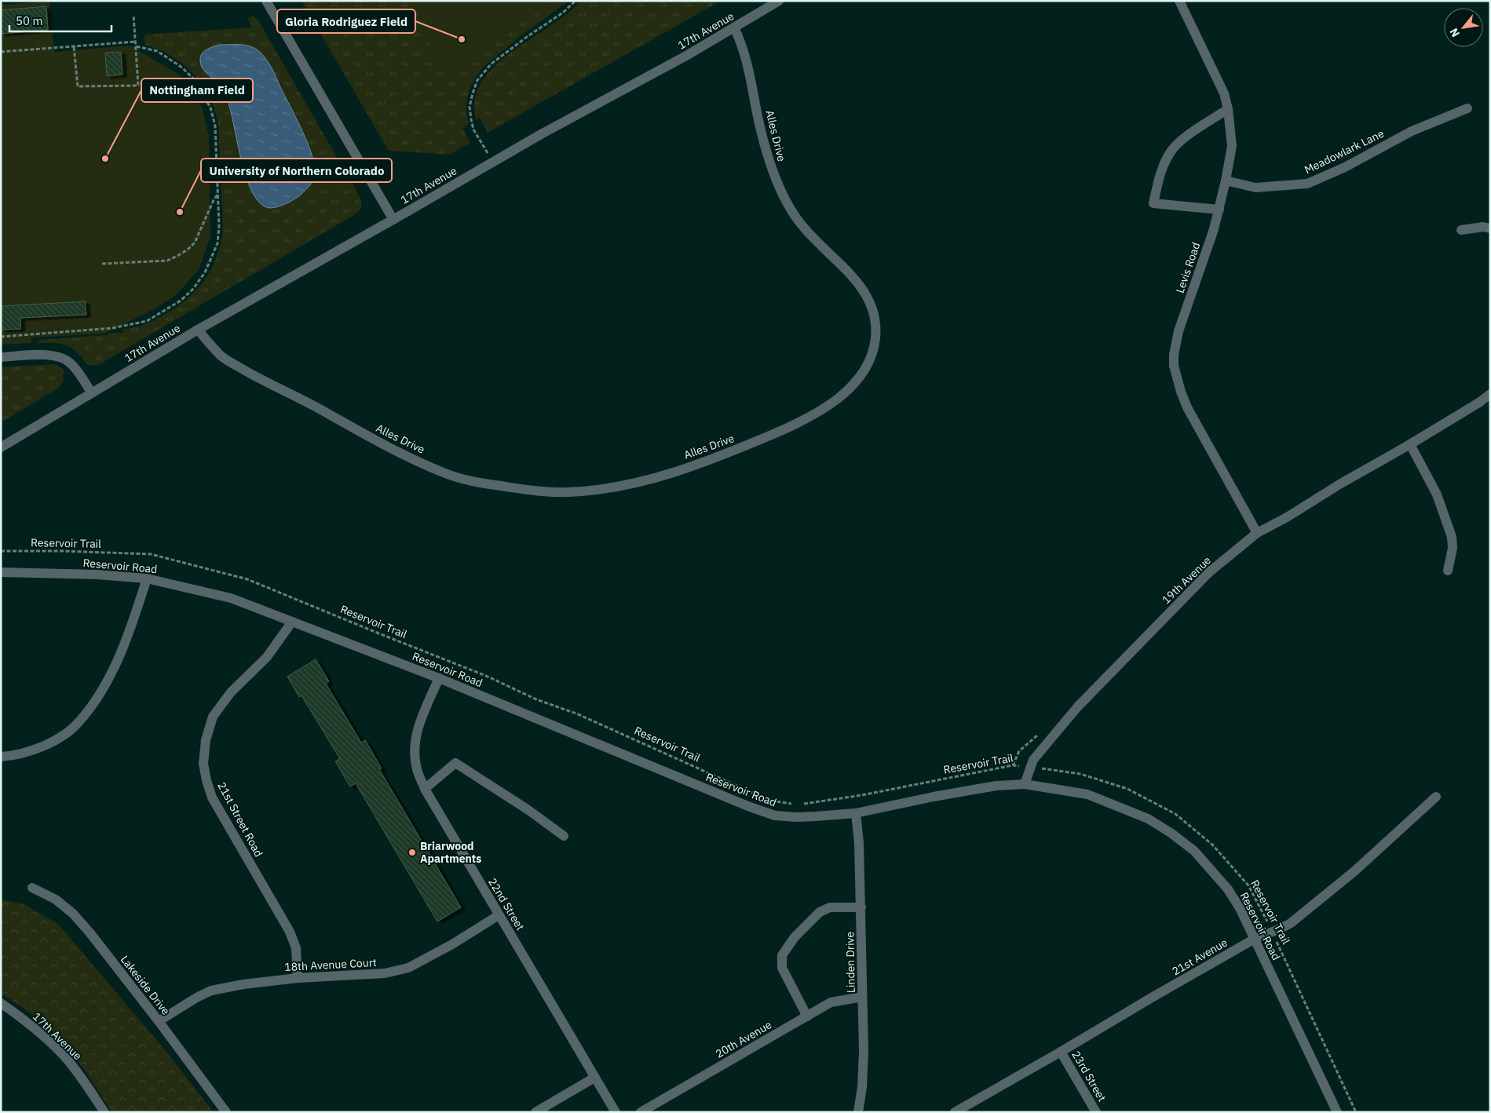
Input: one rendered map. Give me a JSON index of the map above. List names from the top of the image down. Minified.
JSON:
{"streets":{"street":["17th Avenue","Alles Drive","Meadowlark Lane","Levis Road","Reservoir Road","19th Avenue","21st Street Road","22nd Street","21st Avenue","Linden Drive","18th Avenue Court","Lakeside Drive","20th Avenue","23rd Street"],"path":["Reservoir Trail"]},"crossings":[["17th Avenue","Alles Drive"],["Meadowlark Lane","Levis Road"],["Levis Road","19th Avenue"],["Reservoir Trail","19th Avenue"],["Reservoir Trail","21st Avenue"],["Reservoir Road","19th Avenue"],["Reservoir Road","21st Street Road"],["Reservoir Road","22nd Street"],["Reservoir Road","21st Avenue"],["Reservoir Road","Linden Drive"],["21st Street Road","18th Avenue Court"],["22nd Street","18th Avenue Court"],["21st Avenue","23rd Street"],["Linden Drive","20th Avenue"],["18th Avenue Court","Lakeside Drive"]],"places":["Gloria Rodriguez Field","Nottingham Field","University of Northern Colorado","Briarwood Apartments"],"scale_bar":"50 m","north":"bottom left"}
